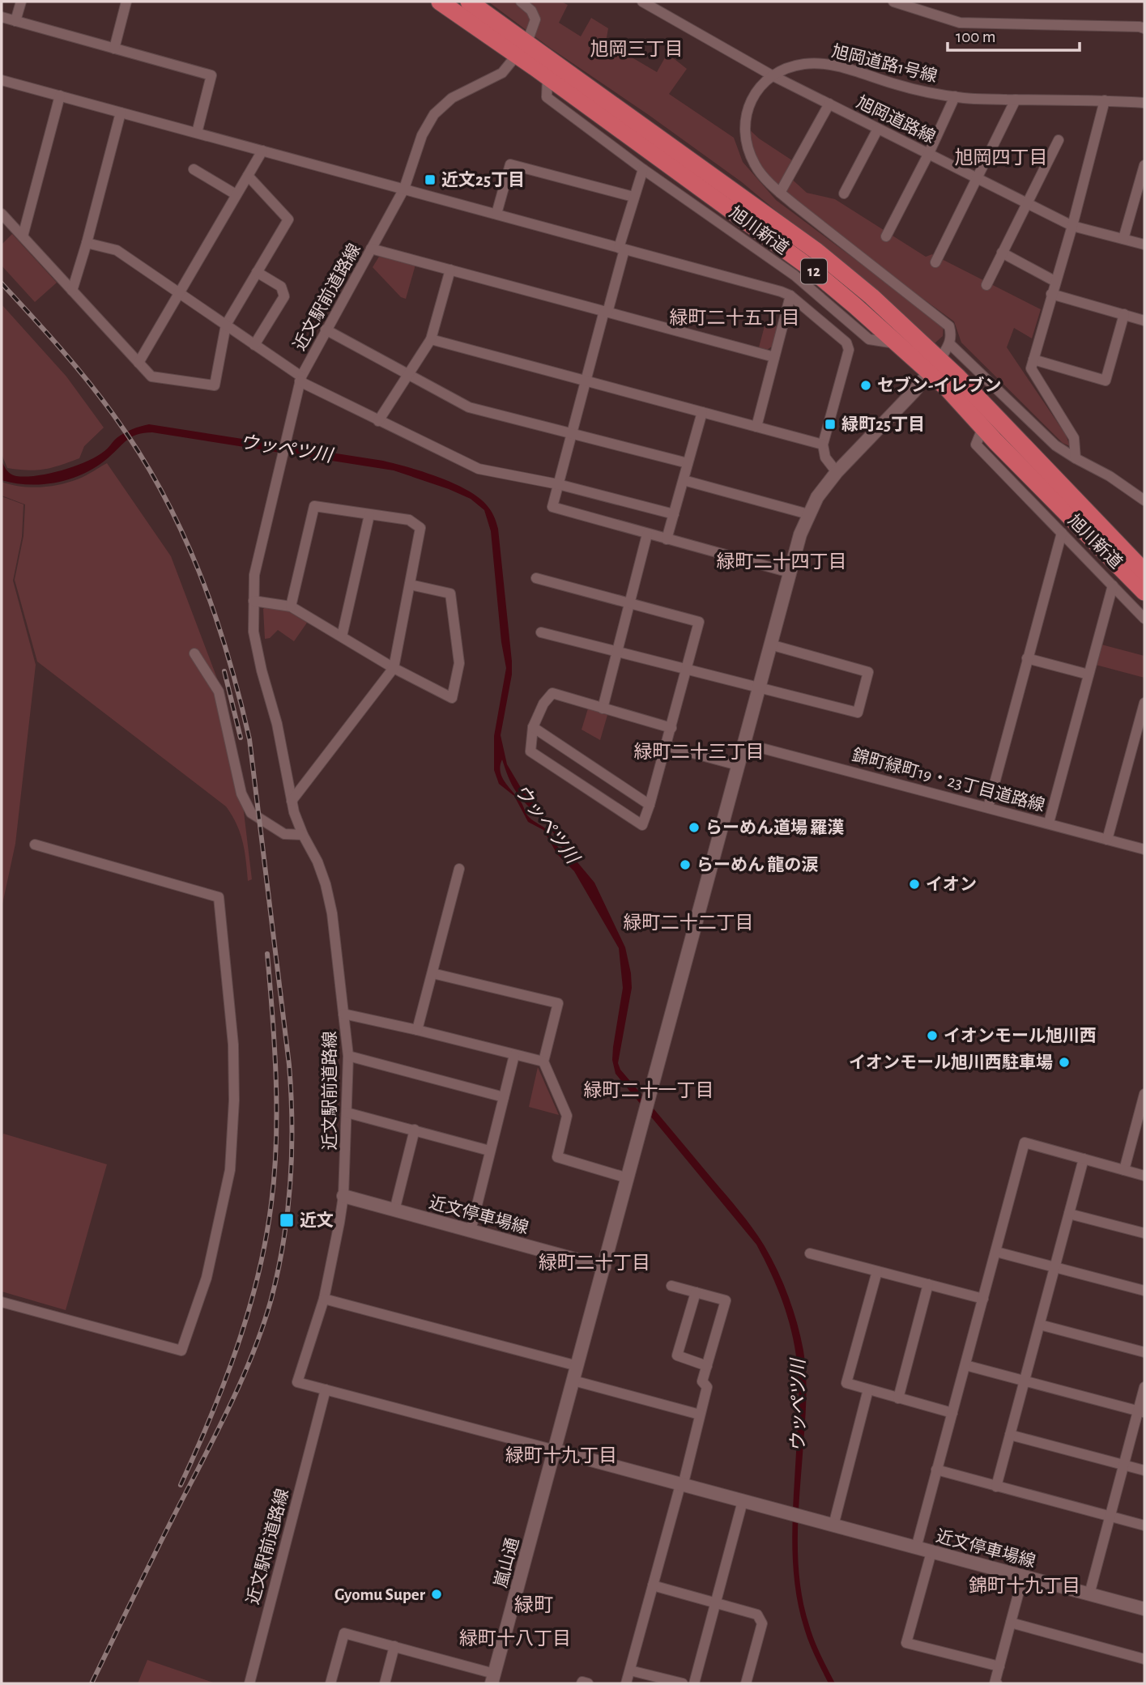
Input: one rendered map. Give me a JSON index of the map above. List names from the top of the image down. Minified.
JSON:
{"streets":{"highway":["旭川新道","12"],"main road":["近文停車場線","嵐山通"],"street":["旭岡道路1号線","旭岡道路線","近文駅前道路線","錦町緑町19・23丁目道路線"]},"crossings":[["旭岡道路1号線","旭岡道路線"],["旭川新道","近文駅前道路線"],["旭川新道","嵐山通"],["近文駅前道路線","近文停車場線"],["錦町緑町19・23丁目道路線","嵐山通"],["近文停車場線","嵐山通"]],"districts":["旭岡三丁目","旭岡四丁目","緑町二十五丁目","緑町二十四丁目","緑町二十三丁目","緑町二十二丁目","緑町二十一丁目","緑町二十丁目","緑町十九丁目","錦町十九丁目","緑町","緑町十八丁目"],"water":["ウッペツ川"],"places":{"transit":["近文25丁目","緑町25丁目","近文"],"other":["セブン-イレブン","らーめん道場 羅漢","らーめん 龍の涙","イオン","イオンモール旭川西","イオンモール旭川西駐車場","Gyomu Super"]},"scale_bar":"100 m"}
